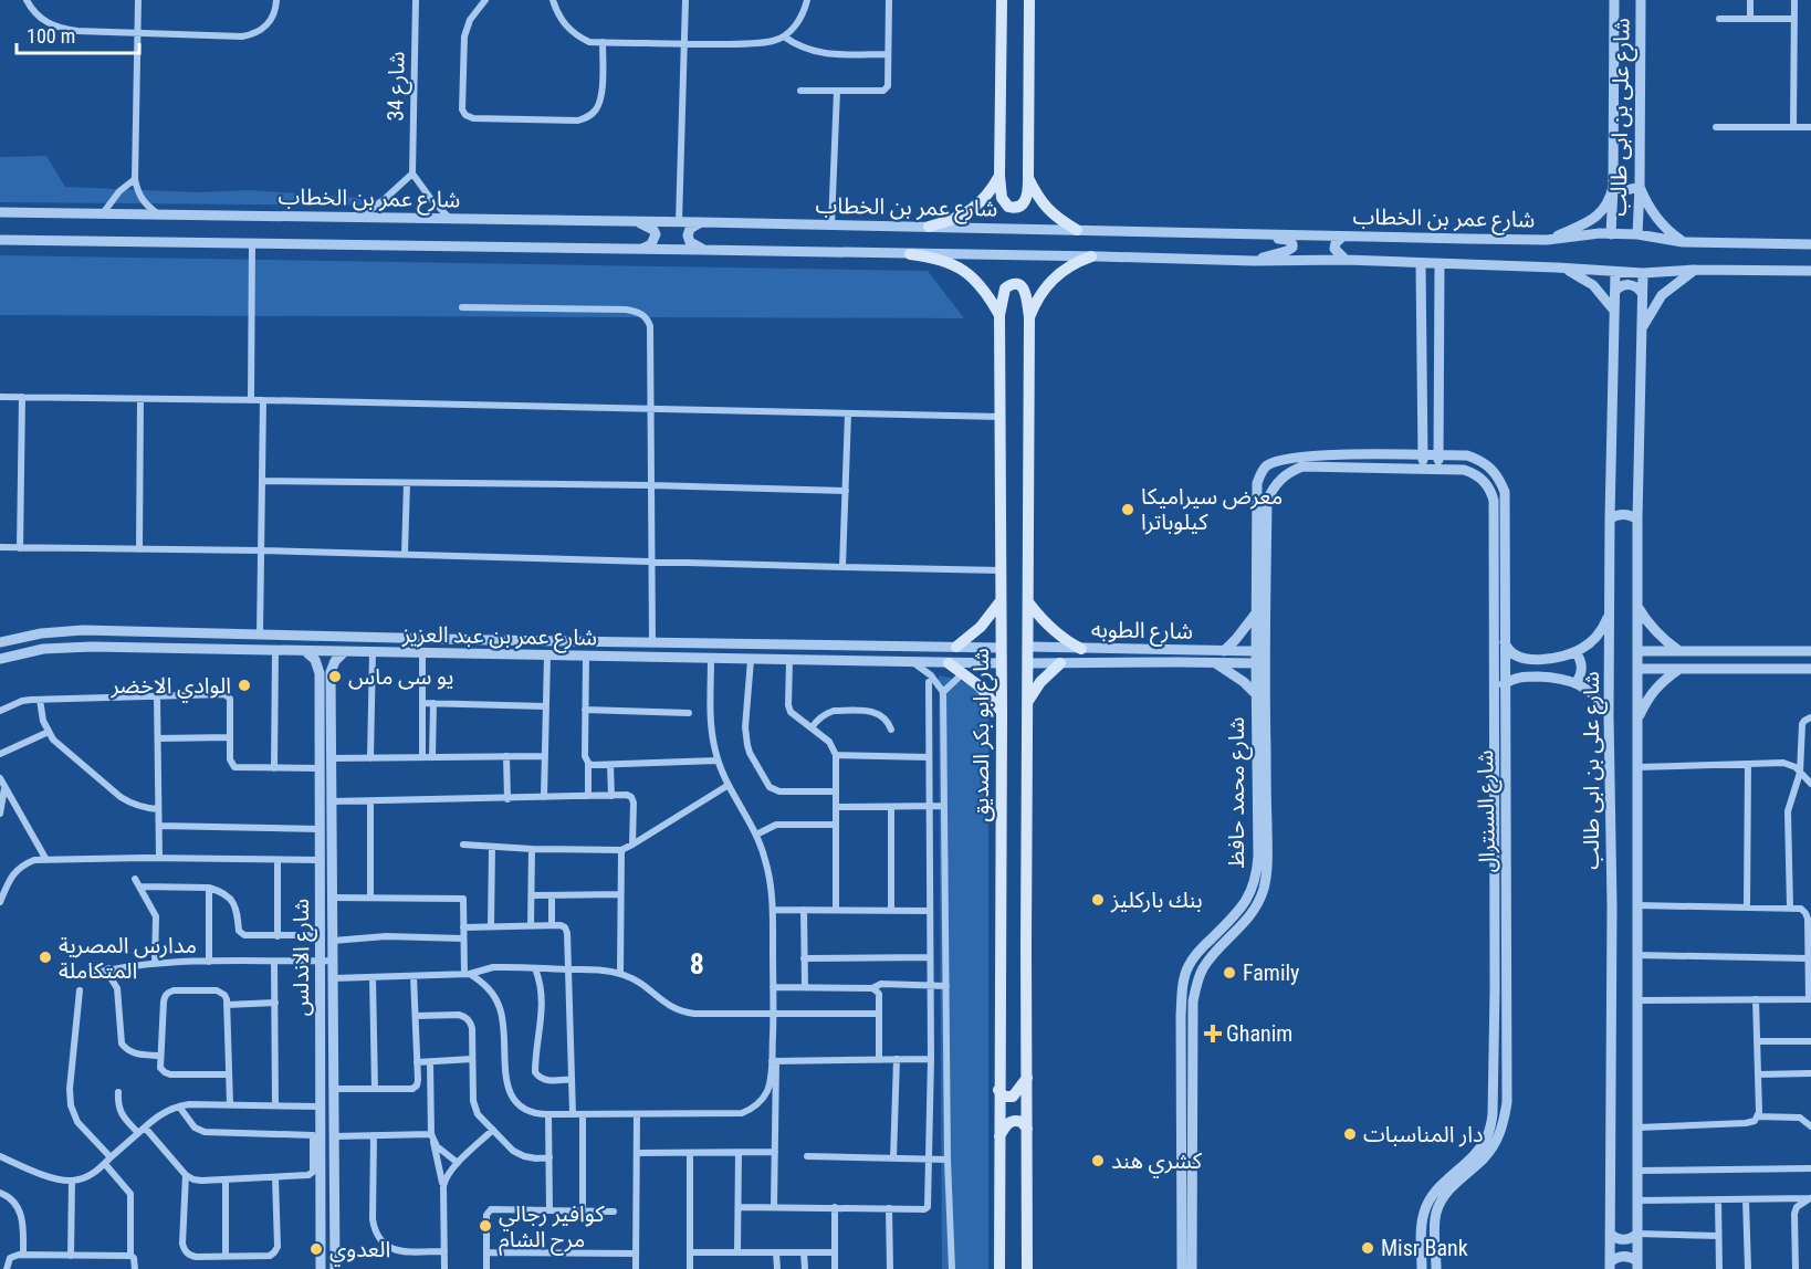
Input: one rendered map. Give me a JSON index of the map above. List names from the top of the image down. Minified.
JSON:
{"streets":{"main road":["شارع ابو بكر الصديق"],"street":["شارع 34","شارع على بن ابى طالب","شارع عمر بن الخطاب","شارع الطوبه","شارع عمر بن عبد العزيز","شارع محمد حافظ","شارع السنترال","شارع الاندلس"]},"crossings":[["شارع على بن ابى طالب","شارع عمر بن الخطاب"],["شارع الطوبه","شارع محمد حافظ"],["شارع عمر بن عبد العزيز","شارع ابو بكر الصديق"],["شارع محمد حافظ","شارع السنترال"]],"districts":["8"],"places":{"other":["معرض سيراميكا كيلوباترا","يو سى ماس","الوادي الاخضر","بنك باركليز","مدارس المصرية المتكاملة","Family","دار المناسبات","كشري هند","كوافير رجالي مرح الشام","Misr Bank","العدوي"],"health":["Ghanim"]},"scale_bar":"100 m"}
